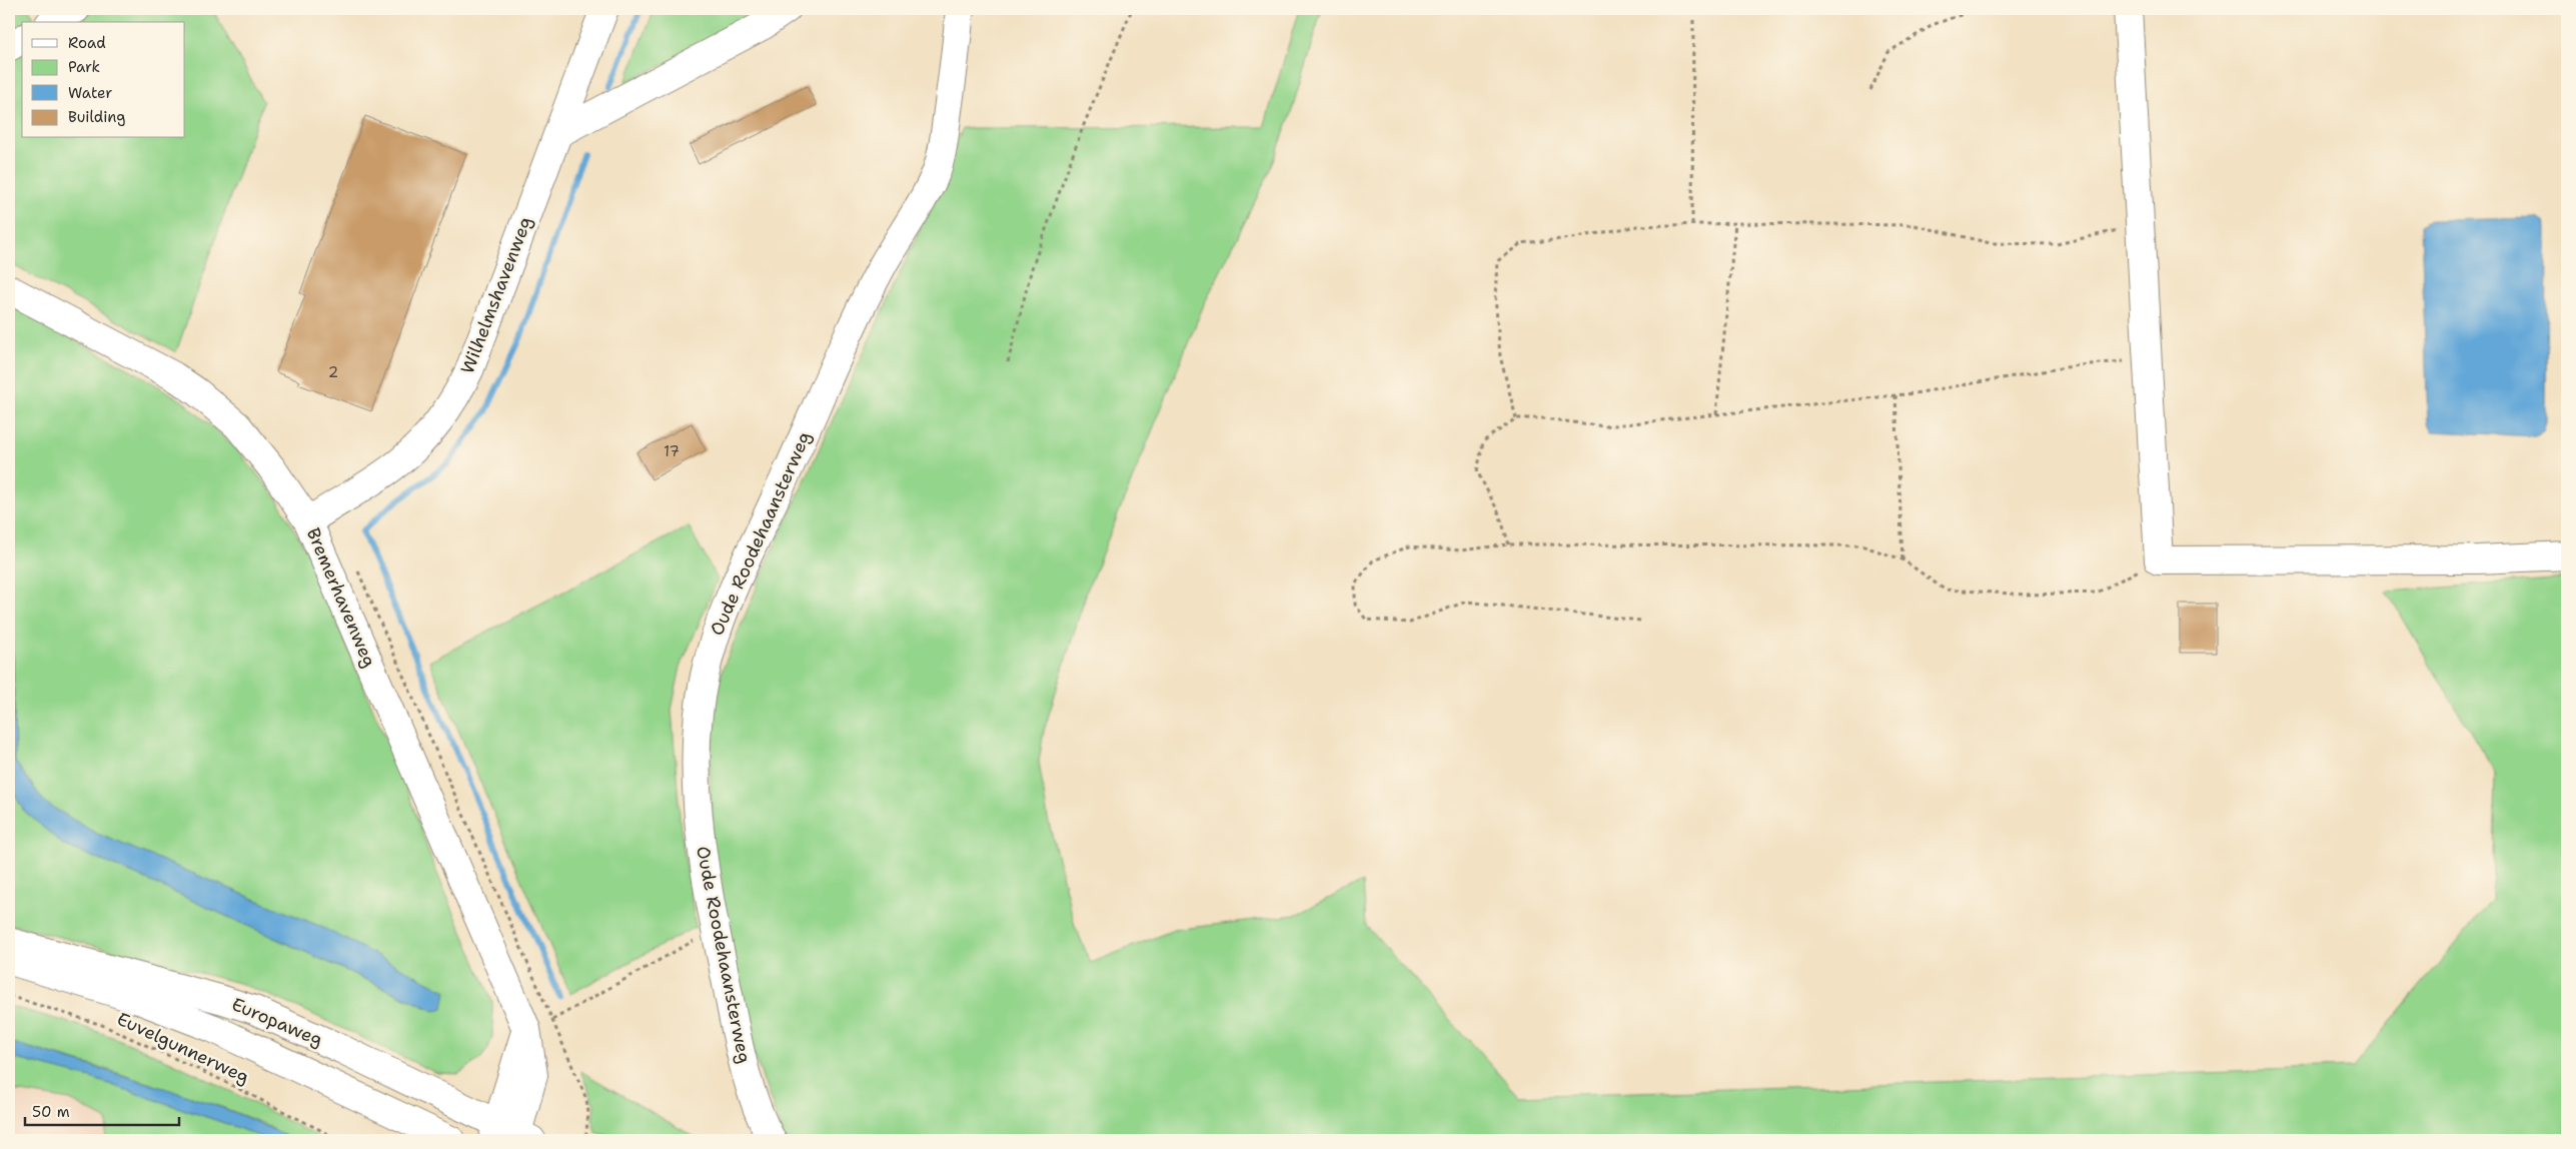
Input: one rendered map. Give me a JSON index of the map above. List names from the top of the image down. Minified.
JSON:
{"streets":{"main road":["Wilhelmshavenweg","Oude Roodehaansterweg","Bremerhavenweg","Europaweg"],"path":["Euvelgunnerweg"]},"crossings":[["Wilhelmshavenweg","Bremerhavenweg"],["Bremerhavenweg","Europaweg"]],"house_numbers":["2","17"],"legend":["Road","Park","Water","Building"],"scale_bar":"50 m"}
